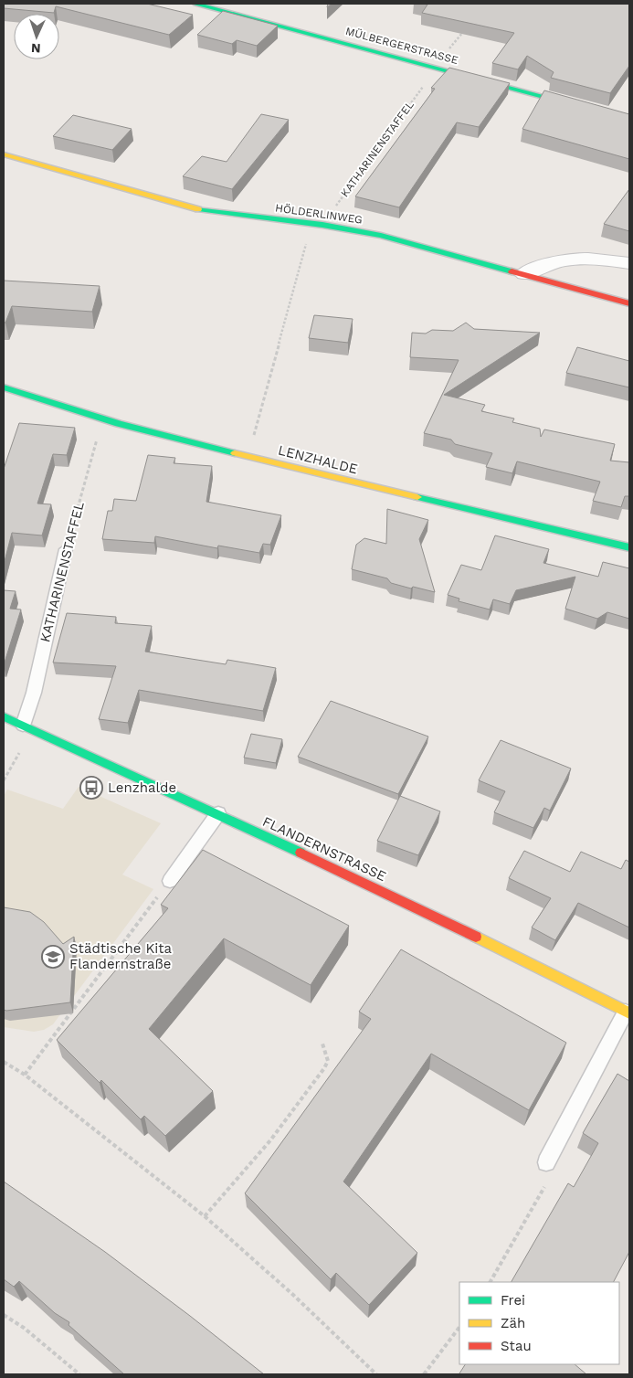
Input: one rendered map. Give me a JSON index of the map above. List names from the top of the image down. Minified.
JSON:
{"streets":{"street":["MÜLBERGERSTRASSE","HÖLDERLINWEG","LENZHALDE","FLANDERNSTRASSE"],"lane":["KATHARINENSTAFFEL"]},"crossings":[["KATHARINENSTAFFEL","HÖLDERLINWEG"],["KATHARINENSTAFFEL","LENZHALDE"],["KATHARINENSTAFFEL","FLANDERNSTRASSE"]],"places":{"bus stop":["Lenzhalde"],"school or university":["Städtische Kita Flandernstraße"]},"legend":["Frei","Zäh","Stau"],"north":"bottom"}
